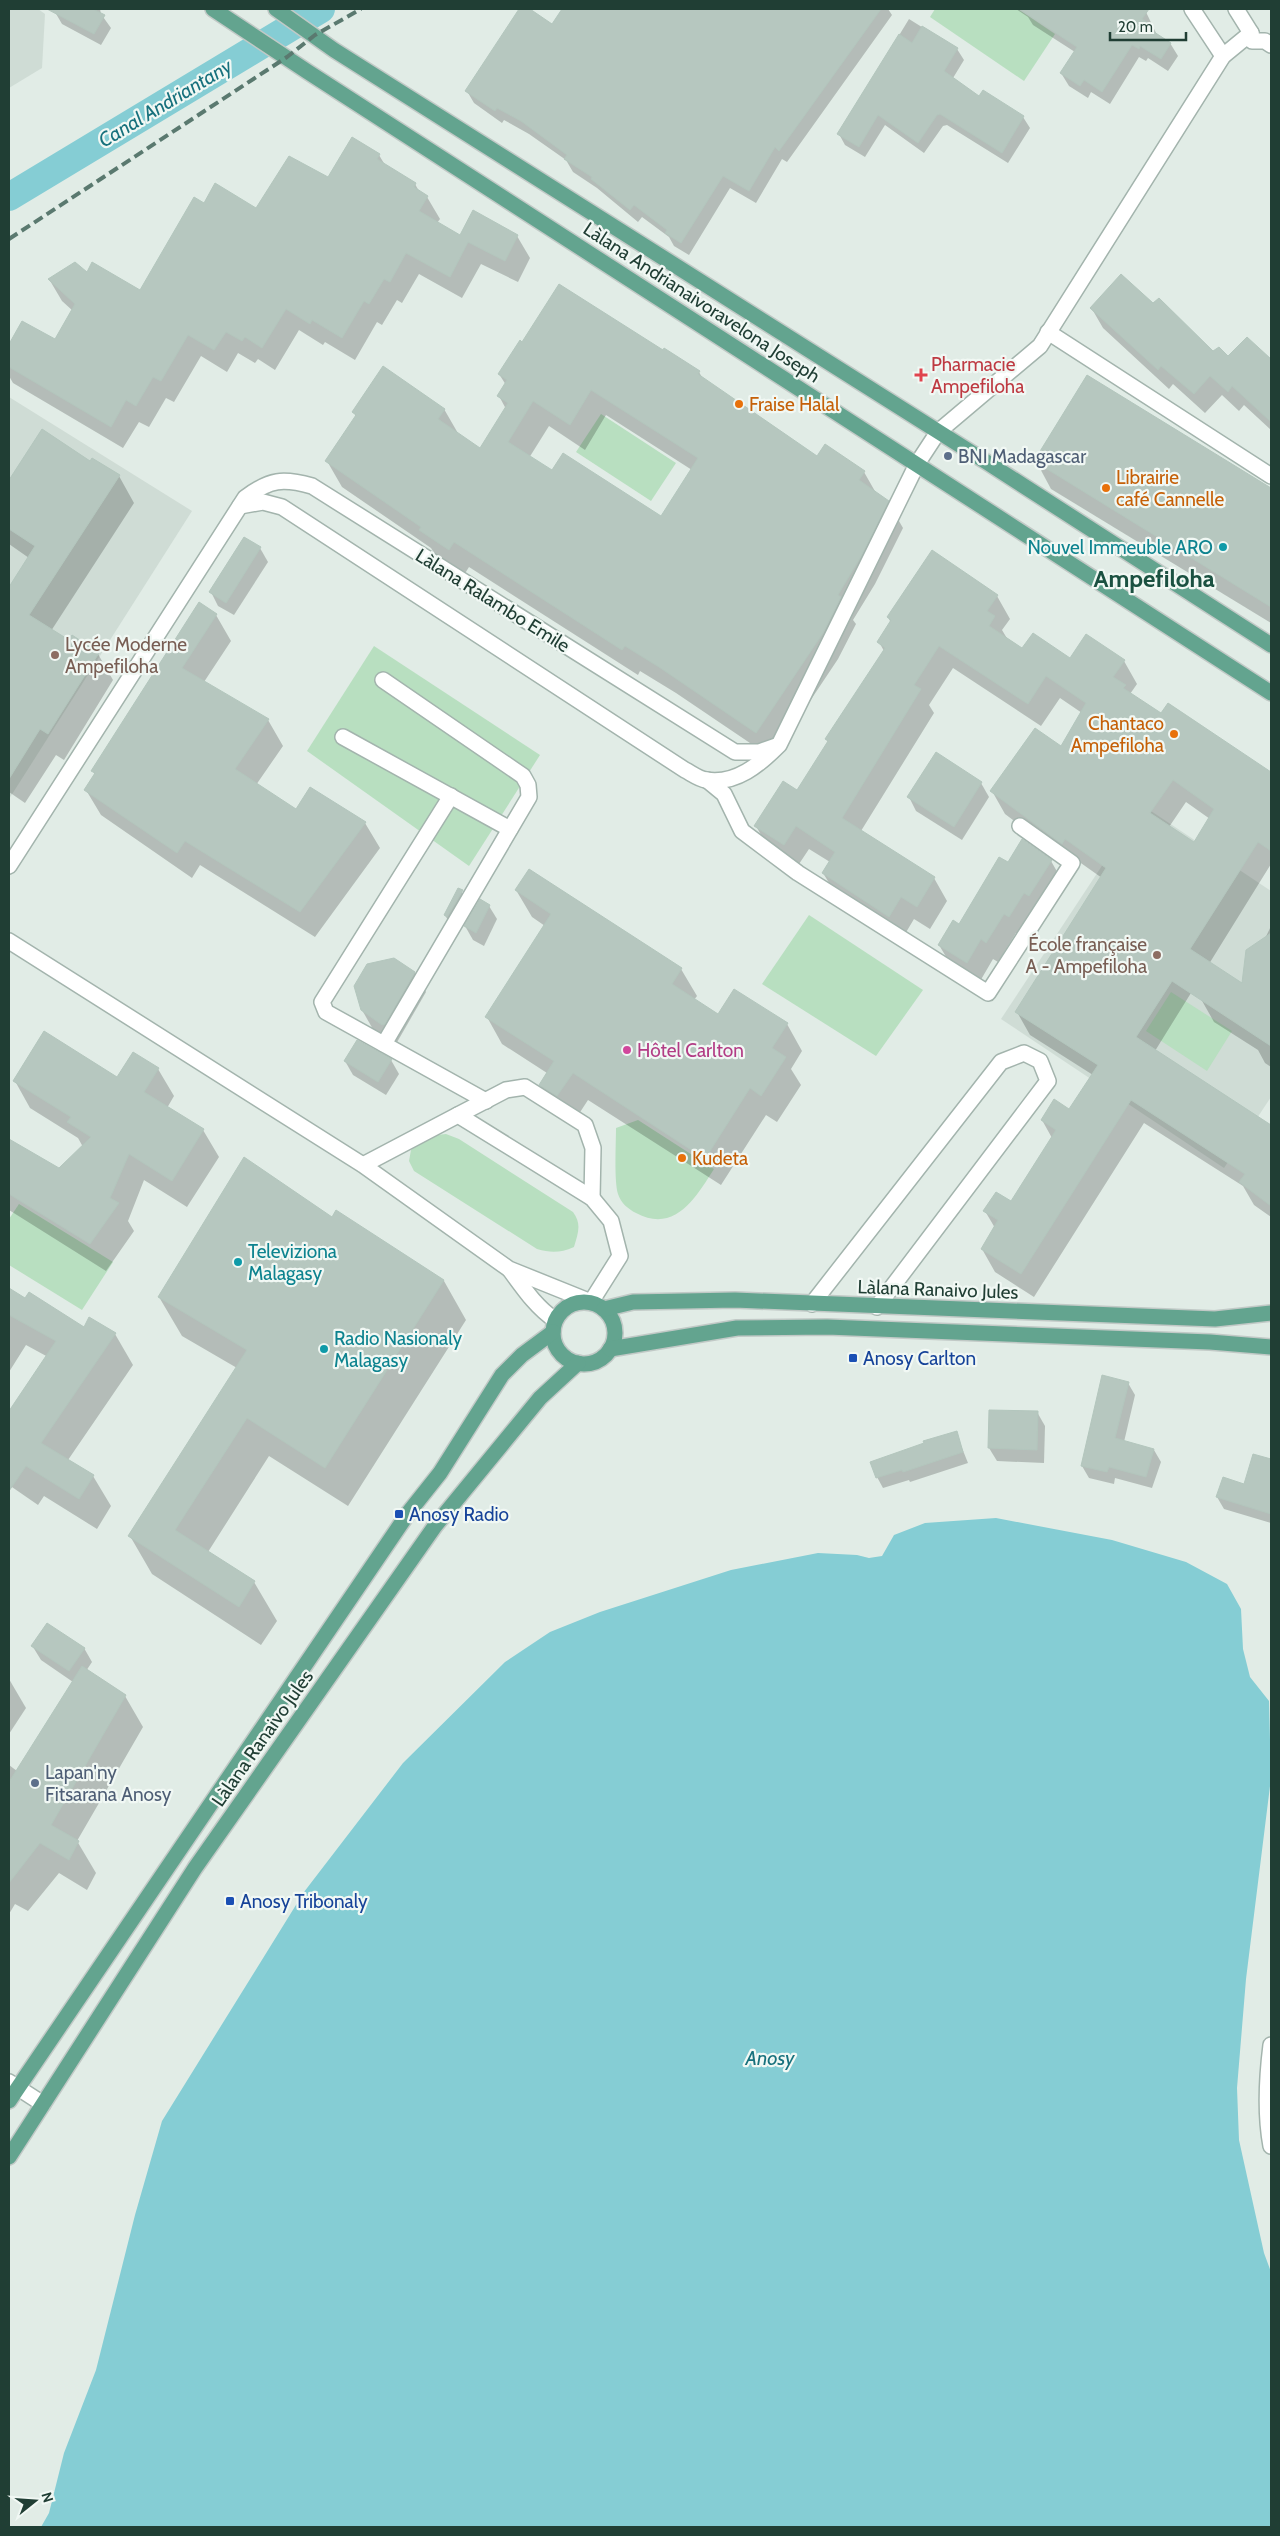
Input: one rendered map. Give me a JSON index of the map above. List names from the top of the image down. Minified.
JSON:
{"streets":{"main road":["Làlana Andrianaivoravelona Joseph","Làlana Ranaivo Jules"],"street":["Làlana Ralambo Emile"]},"districts":["Ampefiloha"],"water":["Canal Andriantany","Anosy"],"places":{"health":["Pharmacie Ampefiloha"],"other":["Fraise Halal","BNI Madagascar","Librairie café Cannelle","Nouvel Immeuble ARO","Lycée Moderne Ampefiloha","Chantaco Ampefiloha","École française A - Ampefiloha","Hôtel Carlton","Kudeta","Televiziona Malagasy","Radio Nasionaly Malagasy","Lapan'ny Fitsarana Anosy"],"transit":["Anosy Carlton","Anosy Radio","Anosy Tribonaly"]},"scale_bar":"20 m","north":"right"}
